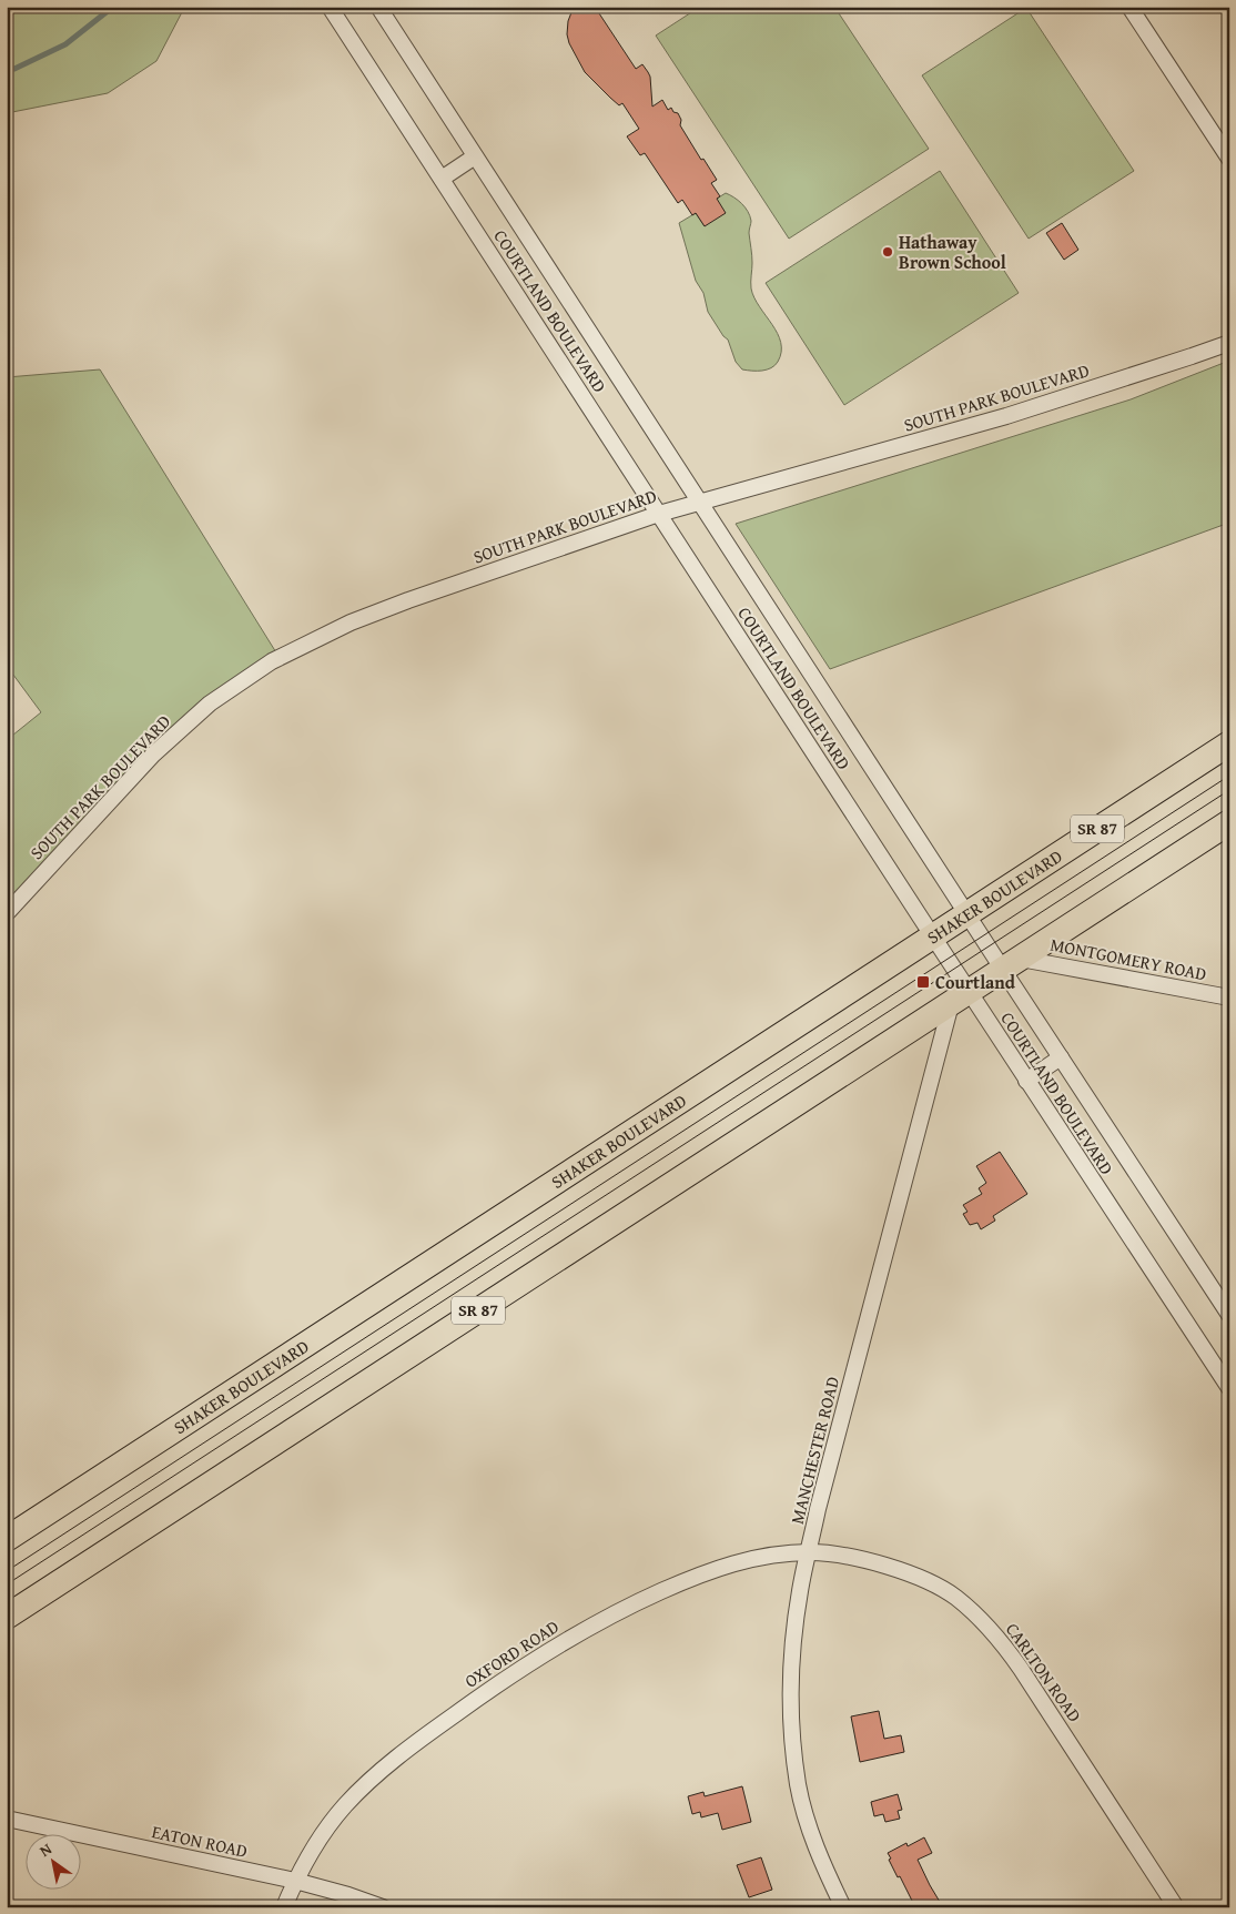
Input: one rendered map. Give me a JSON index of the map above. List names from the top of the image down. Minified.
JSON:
{"streets":{"main road":["SR 87","SHAKER BOULEVARD"],"street":["COURTLAND BOULEVARD","SOUTH PARK BOULEVARD","MONTGOMERY ROAD","MANCHESTER ROAD","OXFORD ROAD","CARLTON ROAD","EATON ROAD"]},"crossings":[["COURTLAND BOULEVARD","SOUTH PARK BOULEVARD"],["COURTLAND BOULEVARD","SR 87"],["COURTLAND BOULEVARD","SHAKER BOULEVARD"],["COURTLAND BOULEVARD","MONTGOMERY ROAD"],["COURTLAND BOULEVARD","MANCHESTER ROAD"],["SR 87","MONTGOMERY ROAD"],["SR 87","MANCHESTER ROAD"],["MANCHESTER ROAD","OXFORD ROAD"],["MANCHESTER ROAD","CARLTON ROAD"],["OXFORD ROAD","CARLTON ROAD"],["OXFORD ROAD","EATON ROAD"]],"places":{"other":["Hathaway Brown School"],"transit":["Courtland"]},"north":"top left"}
